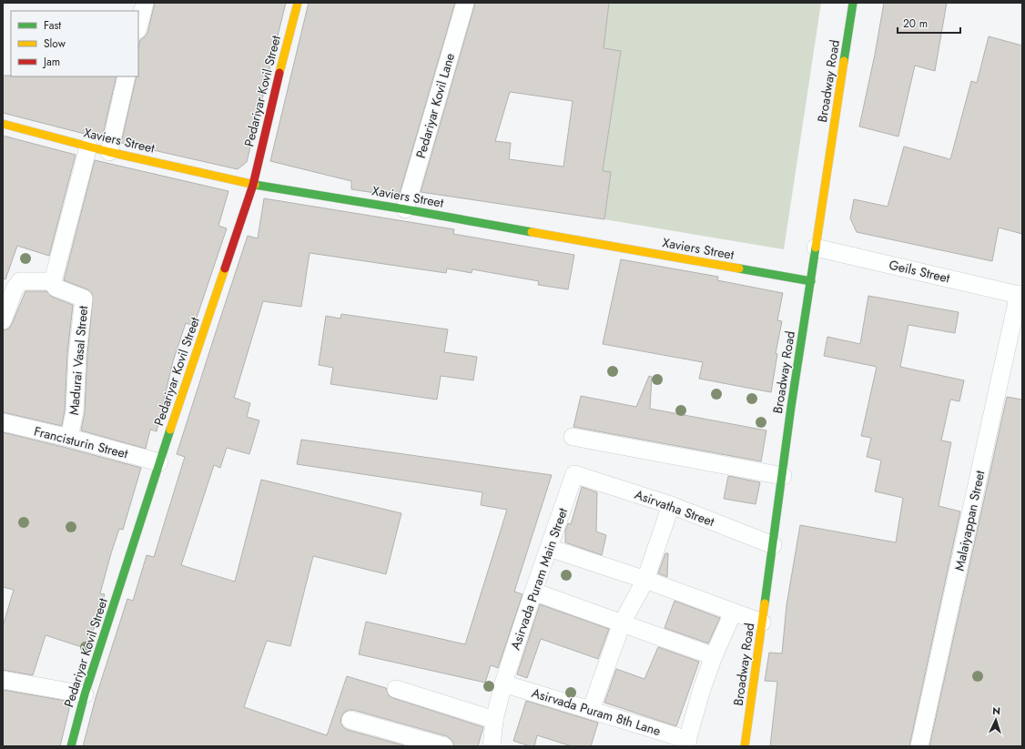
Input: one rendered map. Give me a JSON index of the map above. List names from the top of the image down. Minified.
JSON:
{"streets":{"street":["Broadway Road","Pedariyar Kovil Street","Pedariyar Kovil Lane","Xaviers Street","Geils Street","Madurai Vasal Street","Francisturin Street","Asirvatha Street","Malaiyappan Street","Asirvada Puram Main Street","Asirvada Puram 8th Lane"]},"crossings":[["Broadway Road","Xaviers Street"],["Broadway Road","Geils Street"],["Broadway Road","Asirvatha Street"],["Pedariyar Kovil Street","Xaviers Street"],["Pedariyar Kovil Street","Francisturin Street"],["Pedariyar Kovil Lane","Xaviers Street"],["Geils Street","Malaiyappan Street"],["Madurai Vasal Street","Francisturin Street"],["Asirvatha Street","Asirvada Puram Main Street"],["Asirvada Puram Main Street","Asirvada Puram 8th Lane"]],"legend":["Fast","Slow","Jam"],"scale_bar":"20 m","north":"top"}
